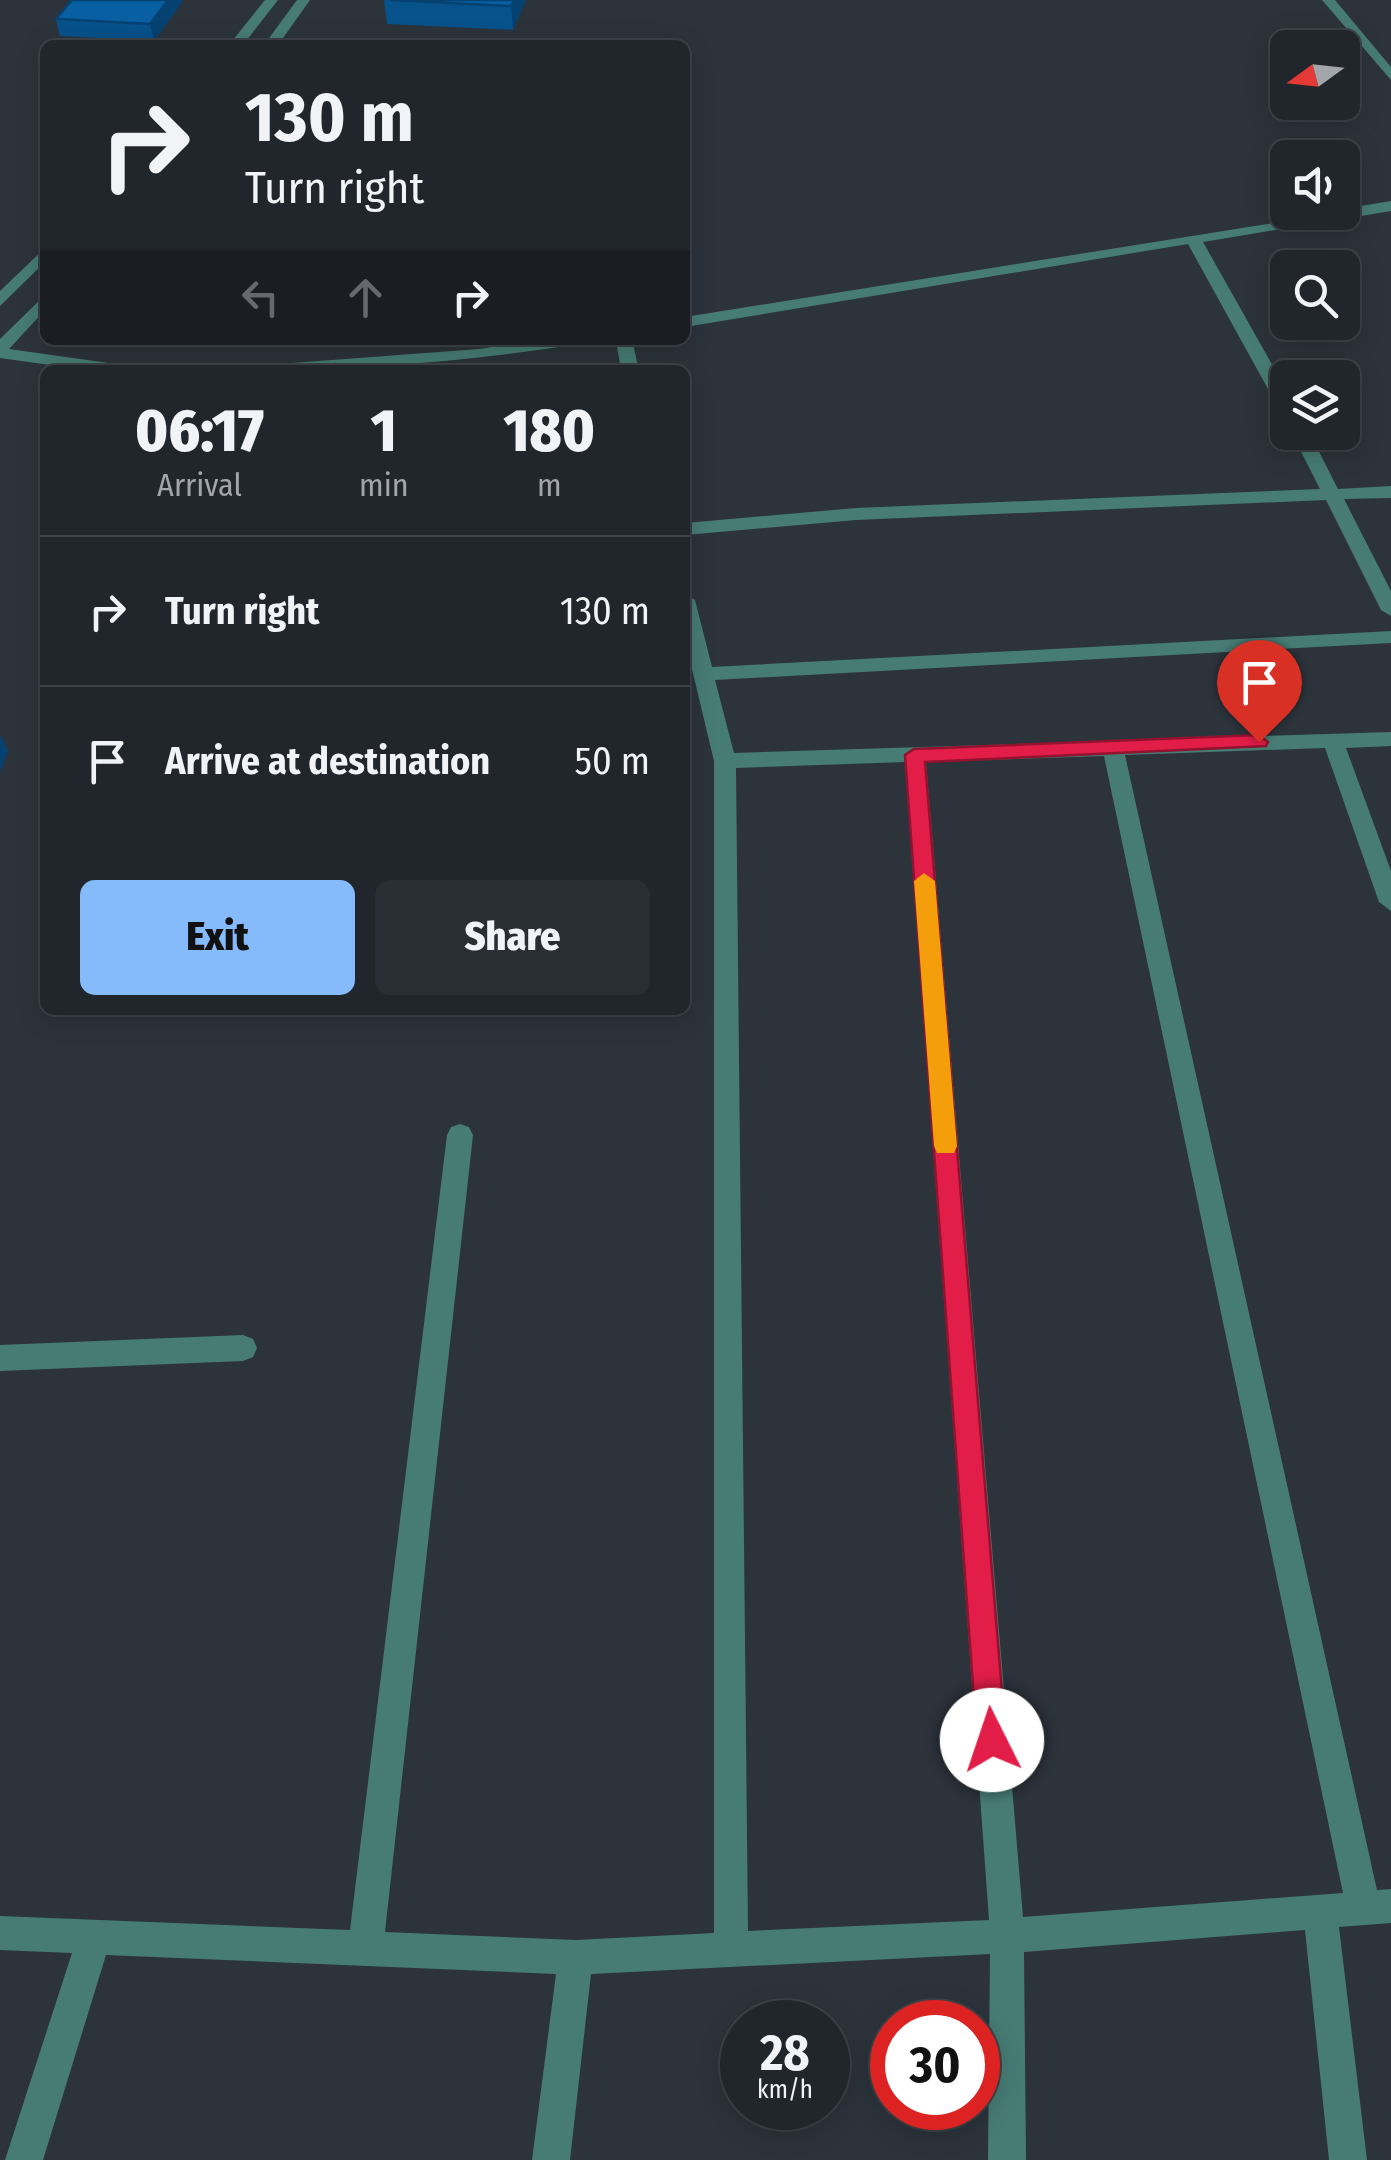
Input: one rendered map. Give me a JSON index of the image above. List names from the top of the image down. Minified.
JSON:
{"north":"left","page":{"turn":["130 m","Turn right"],"eta":["06:17","Arrival","1","min","180","m"],"list":[{"name":"Turn right","value":"130 m"},{"name":"Arrive at destination","value":"50 m"}],"buttons":["Exit","Share"],"speed":"28 km/h","limit":"30"}}
